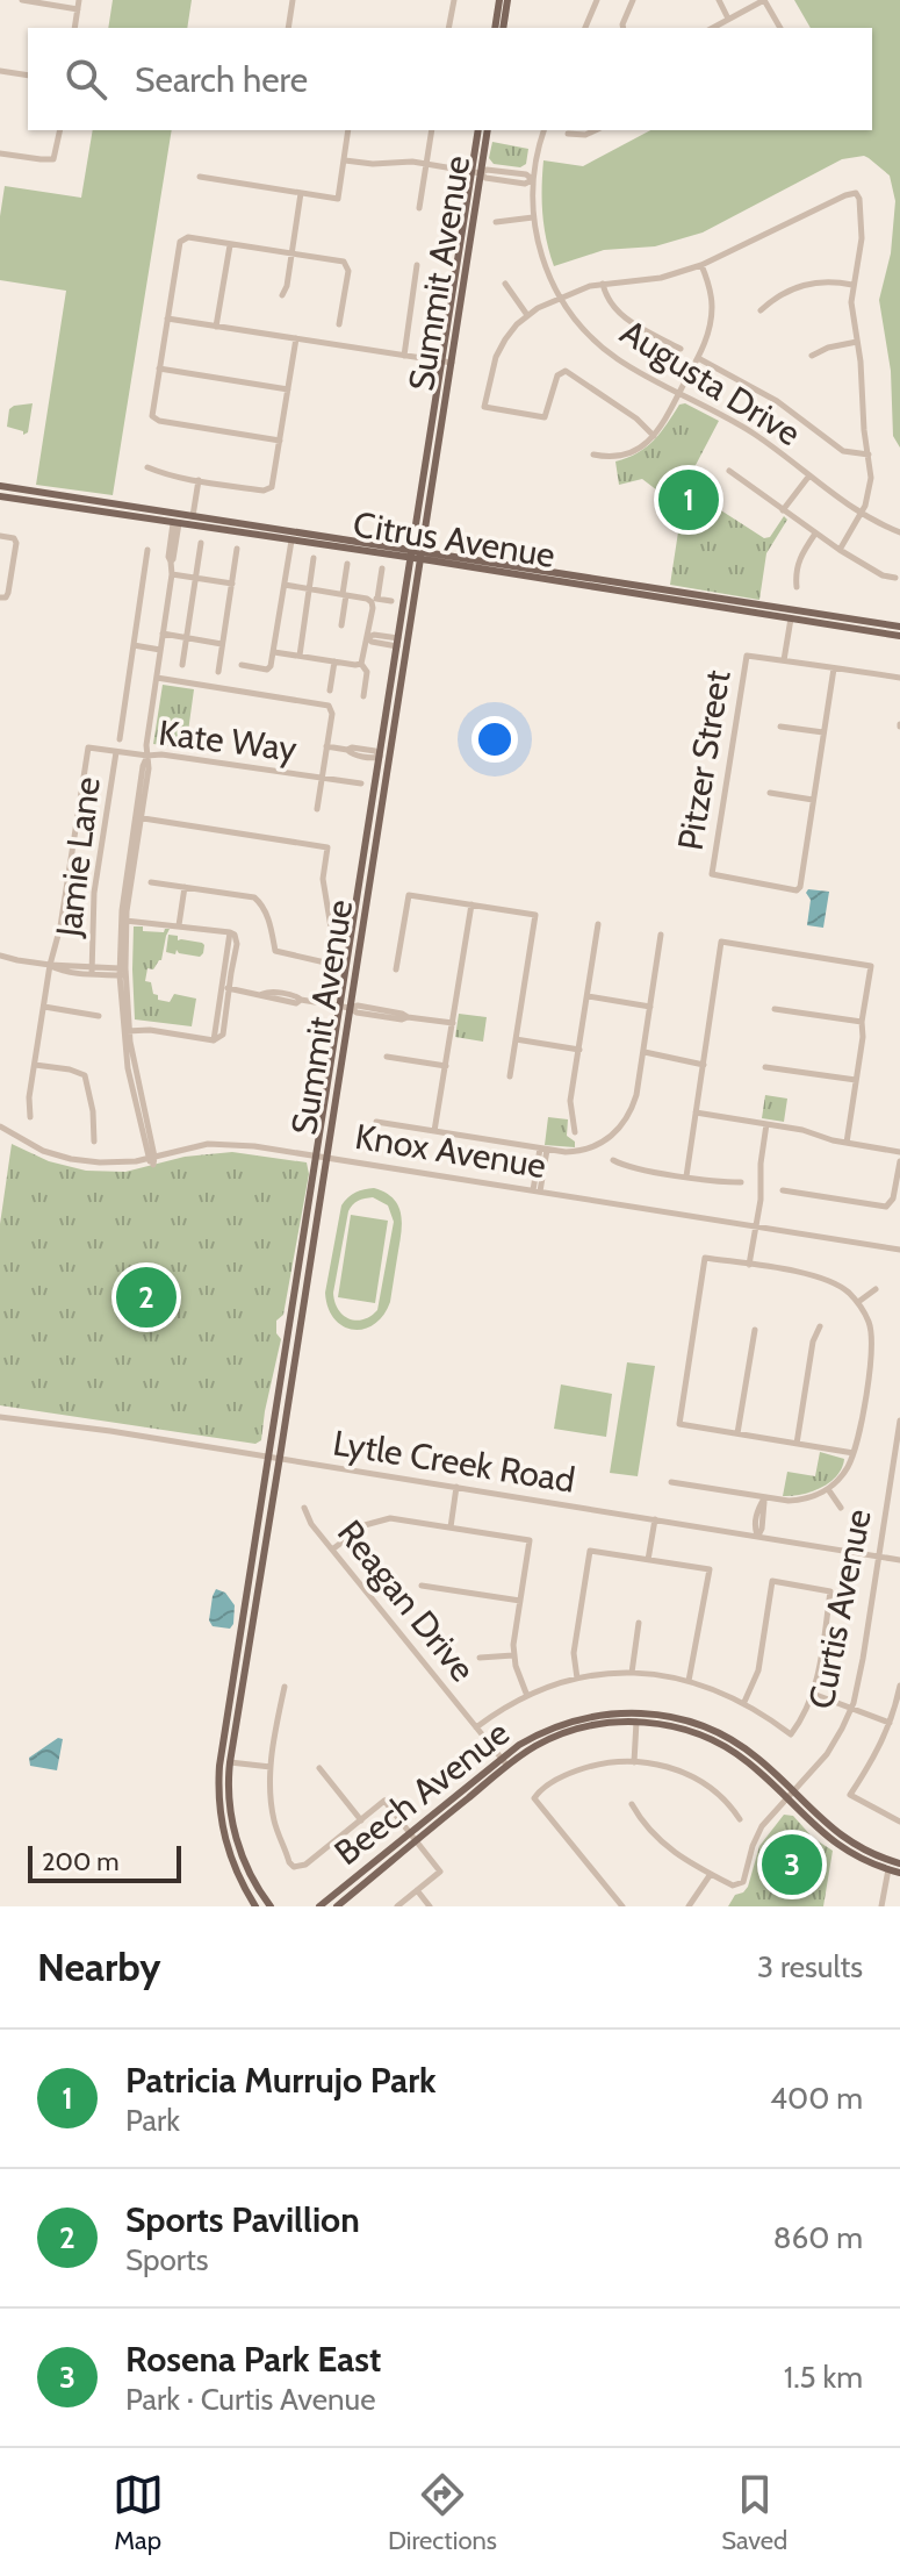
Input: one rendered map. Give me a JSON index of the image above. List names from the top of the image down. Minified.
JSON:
{"streets":{"main road":["Summit Avenue","Citrus Avenue","Beech Avenue"],"street":["Augusta Drive","Kate Way","Pitzer Street","Jamie Lane","Knox Avenue","Lytle Creek Road","Reagan Drive","Curtis Avenue"]},"crossings":[["Summit Avenue","Citrus Avenue"],["Summit Avenue","Knox Avenue"],["Summit Avenue","Lytle Creek Road"],["Kate Way","Jamie Lane"],["Lytle Creek Road","Curtis Avenue"],["Reagan Drive","Beech Avenue"],["Curtis Avenue","Beech Avenue"]],"scale_bar":"200 m","page":{"search":"Search here","pins":["1","2","3"],"scale":"200 m","heading":["Nearby","3 results"],"list":[{"mark":"1","name":"Patricia Murrujo Park","note":"Park","value":"400 m"},{"mark":"2","name":"Sports Pavillion","note":"Sports","value":"860 m"},{"mark":"3","name":"Rosena Park East","note":"Park · Curtis Avenue","value":"1.5 km"}],"nav":["Map","Directions","Saved"]}}
